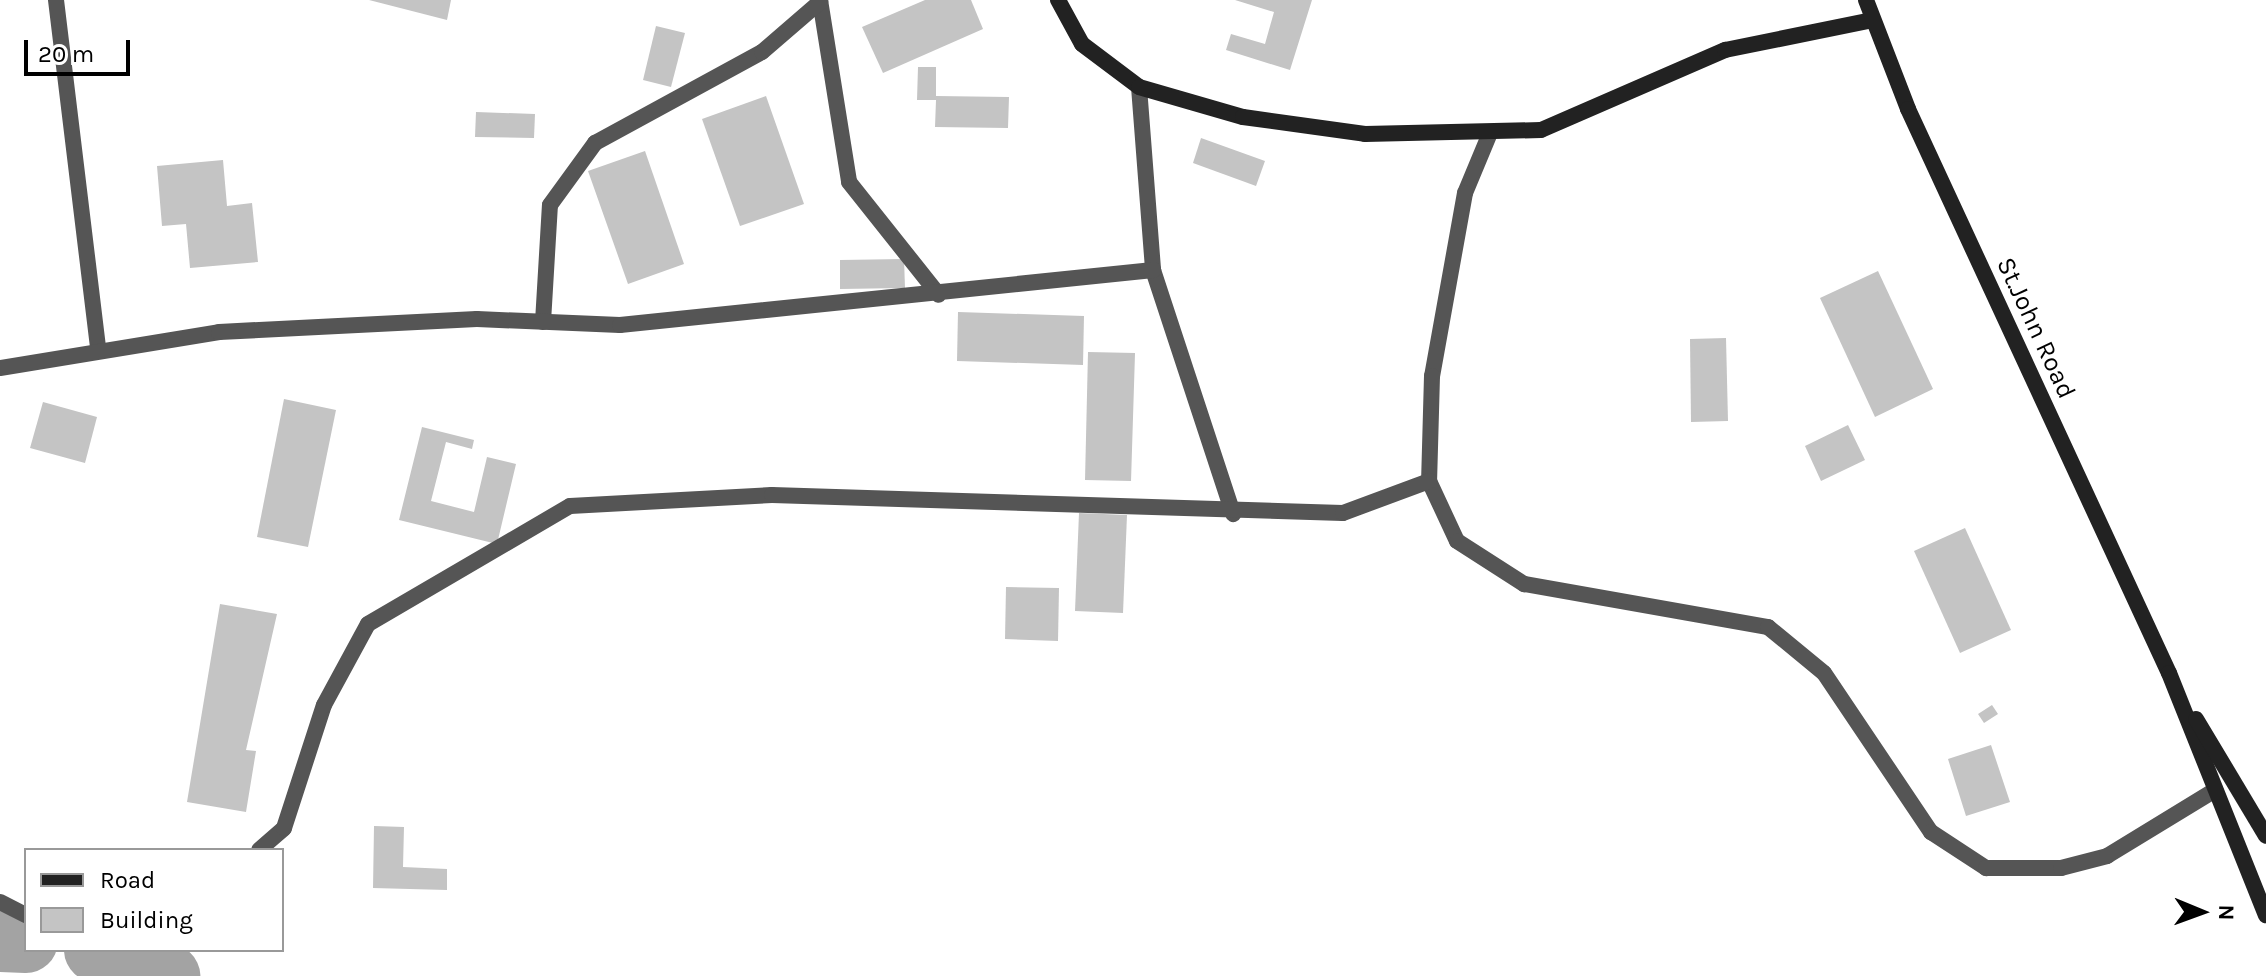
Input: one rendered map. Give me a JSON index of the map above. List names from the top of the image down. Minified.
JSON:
{"streets":{"street":["St.John Road"]},"legend":["Road","Building"],"scale_bar":"20 m","north":"right"}
